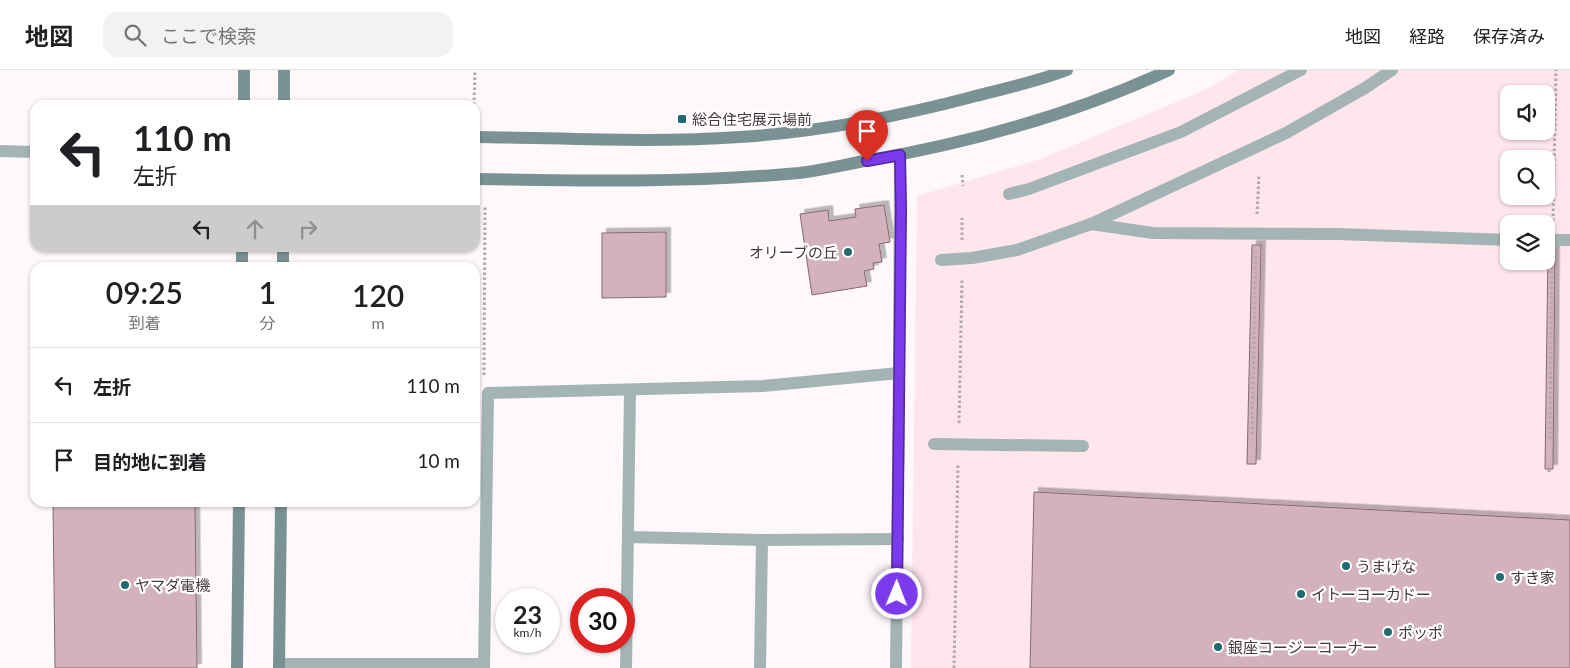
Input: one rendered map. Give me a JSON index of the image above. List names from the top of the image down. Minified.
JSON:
{"places":{"transit":["総合住宅展示場前"],"other":["オリーブの丘","うまげな","すき家","ヤマダ電機","イトーヨーカドー","ポッポ","銀座コージーコーナー"]},"page":{"header":"地図","search":"ここで検索","nav":["地図","経路","保存済み"],"turn":["110 m","左折"],"eta":["09:25","到着","1","分","120","m"],"list":[{"name":"左折","value":"110 m"},{"name":"目的地に到着","value":"10 m"}],"speed":"23 km/h","limit":"30"}}
